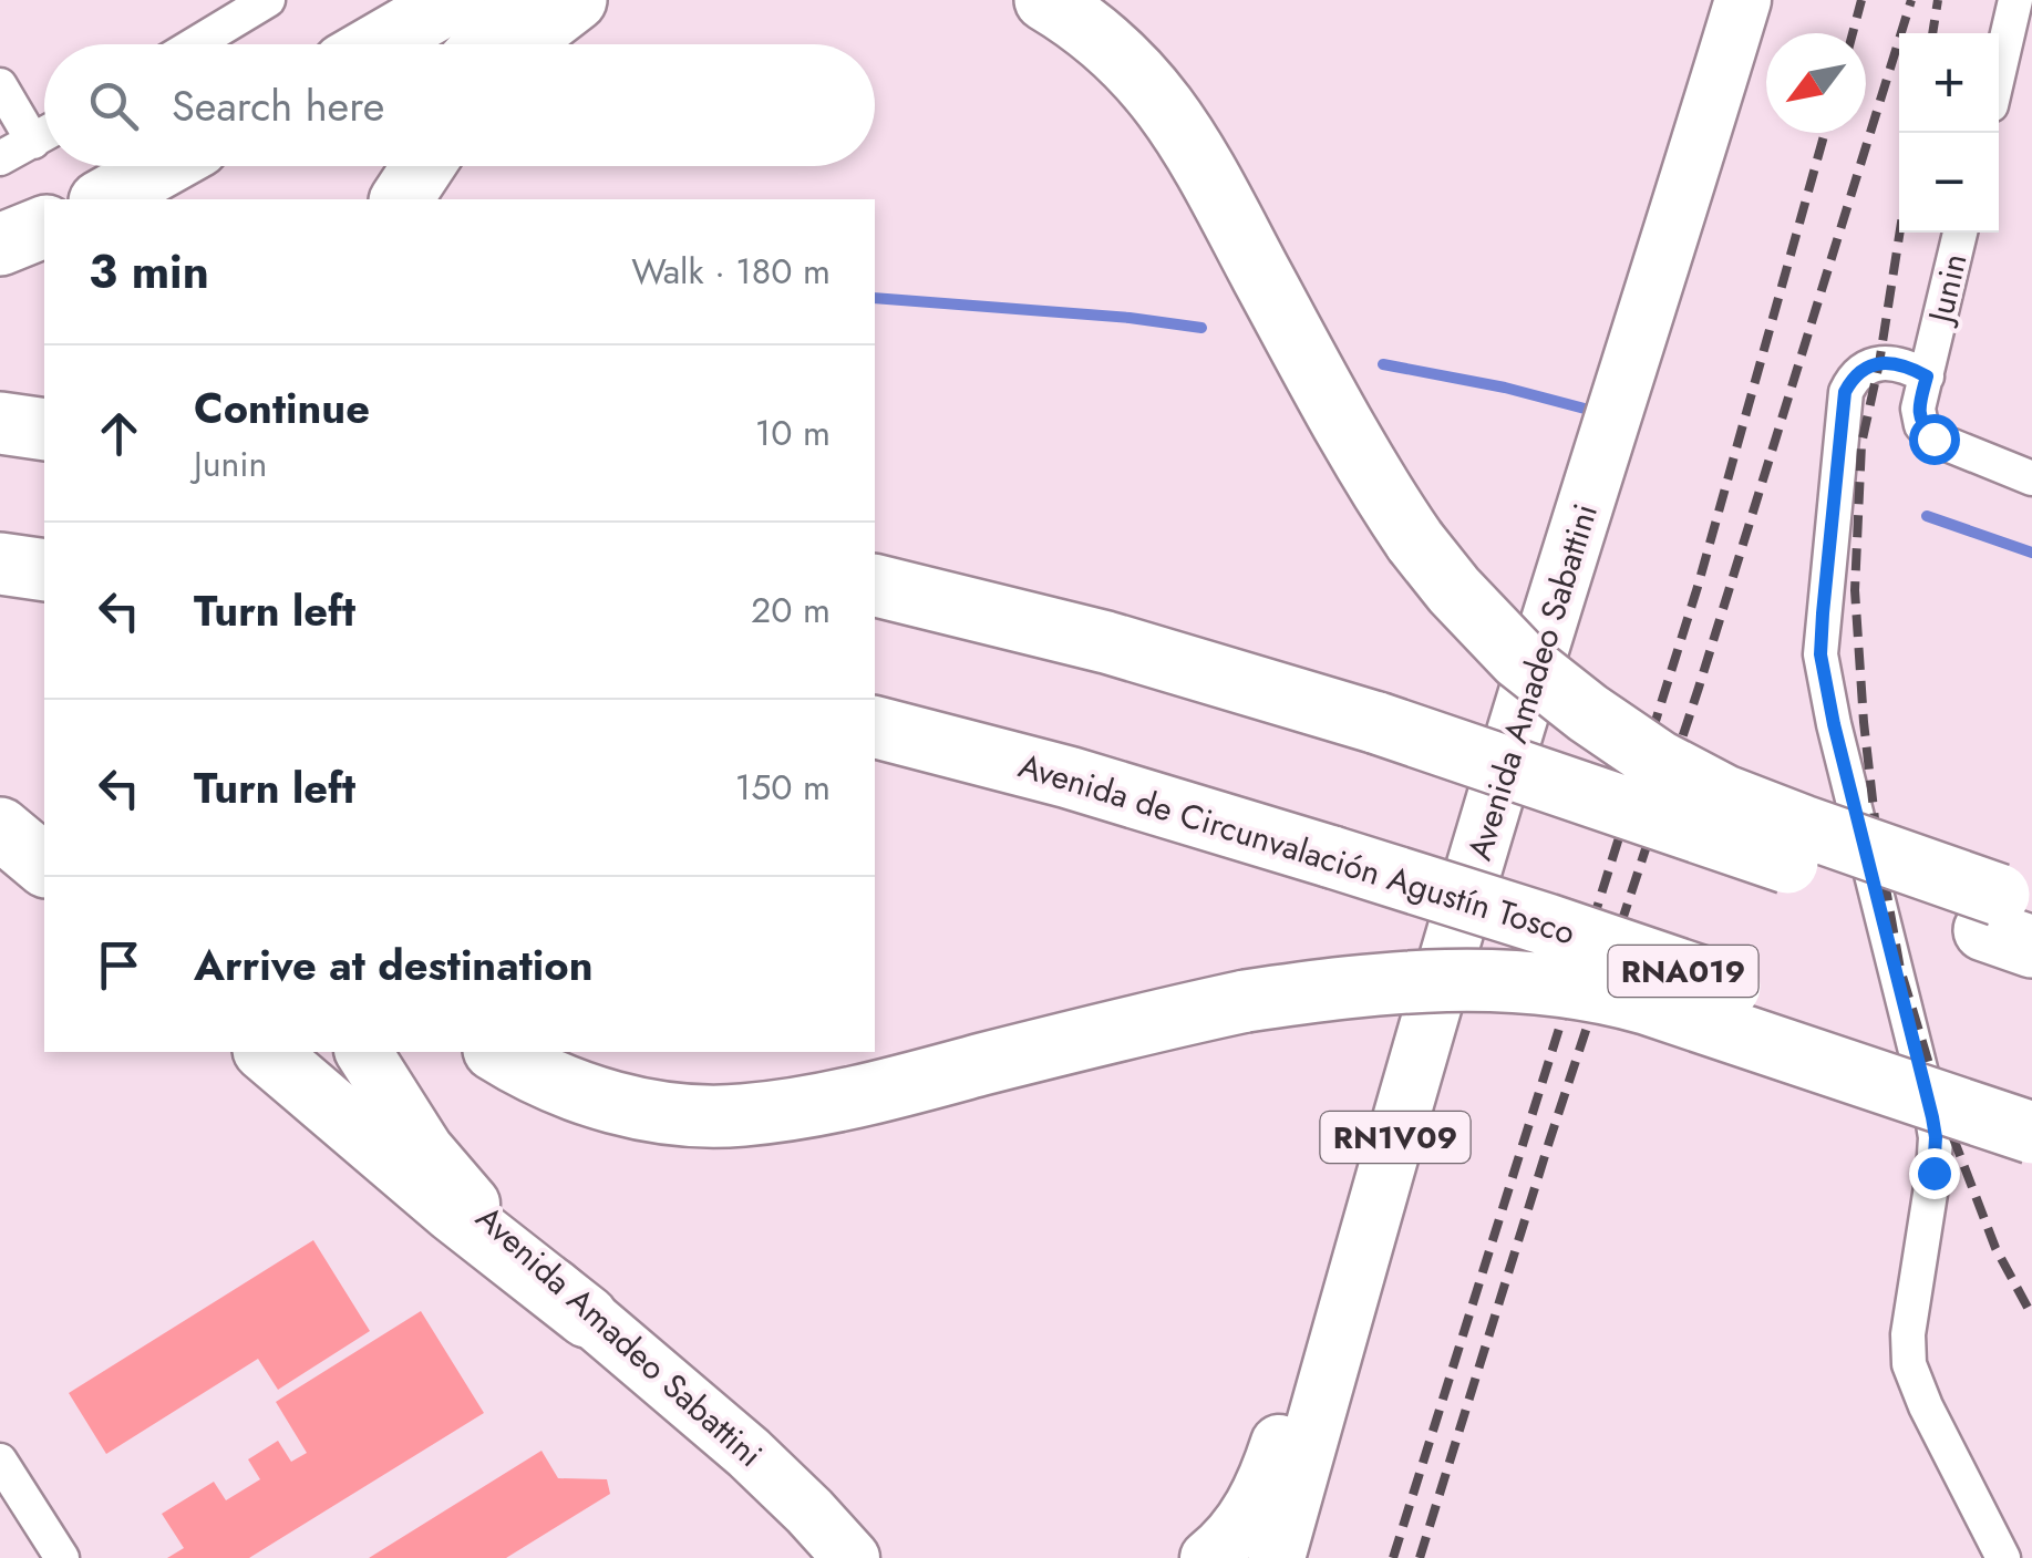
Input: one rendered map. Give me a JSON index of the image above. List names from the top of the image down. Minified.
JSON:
{"streets":{"highway":["Avenida de Circunvalación Agustín Tosco","RNA019"],"main road":["Avenida Amadeo Sabattini","RN1V09"],"street":["Junin"]},"north":"bottom left","page":{"map_buttons":["+","−"],"search":"Search here","heading":["3 min","Walk · 180 m"],"list":[["Continue","Junin","10 m"],["Turn left","20 m"],["Turn left","150 m"],"Arrive at destination"]}}
